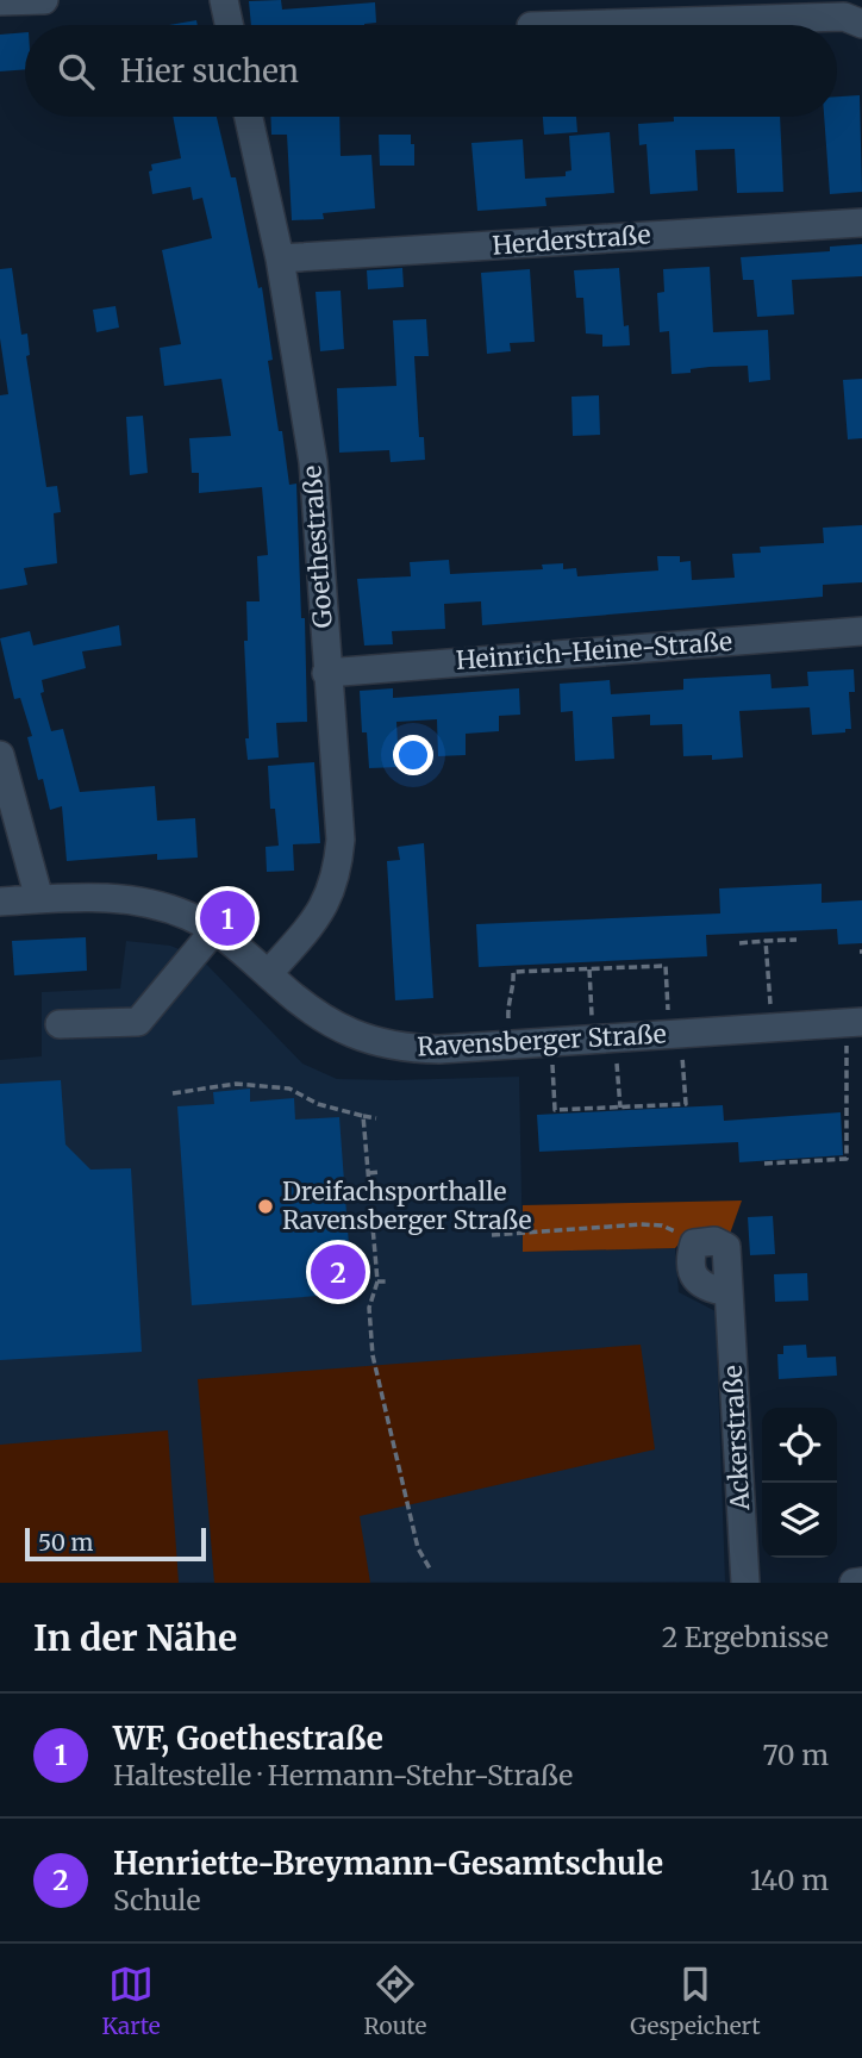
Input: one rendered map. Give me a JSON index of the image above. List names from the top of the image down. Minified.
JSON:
{"streets":{"street":["Herderstraße","Goethestraße","Heinrich-Heine-Straße","Ravensberger Straße","Ackerstraße"]},"crossings":[["Herderstraße","Goethestraße"],["Goethestraße","Heinrich-Heine-Straße"],["Goethestraße","Ravensberger Straße"]],"places":["Dreifachsporthalle Ravensberger Straße"],"scale_bar":"50 m","page":{"search":"Hier suchen","pins":["1","2"],"scale":"50 m","heading":["In der Nähe","2 Ergebnisse"],"list":[{"mark":"1","name":"WF, Goethestraße","note":"Haltestelle · Hermann-Stehr-Straße","value":"70 m"},{"mark":"2","name":"Henriette-Breymann-Gesamtschule","note":"Schule","value":"140 m"}],"nav":["Karte","Route","Gespeichert"]}}
